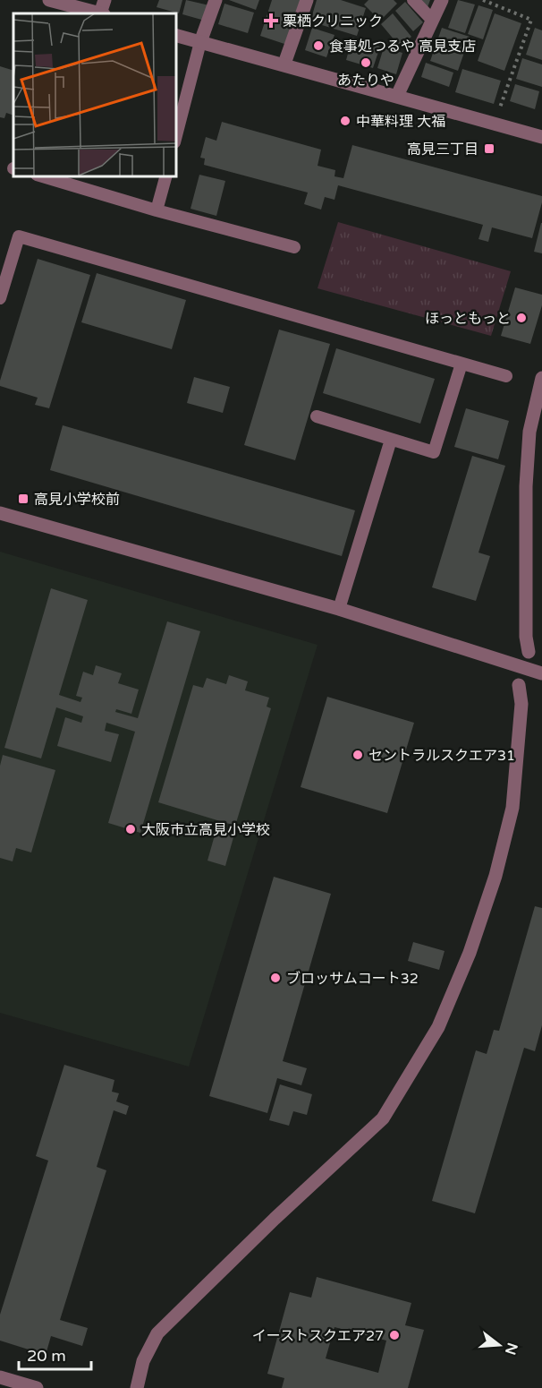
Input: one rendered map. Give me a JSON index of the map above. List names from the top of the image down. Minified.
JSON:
{"places":{"health":["栗栖クリニック"],"other":["食事処つるや 高見支店","あたりや","中華料理 大福","ほっともっと","セントラルスクエア31","大阪市立高見小学校","ブロッサムコート32","イーストスクエア27"],"transit":["高見三丁目","高見小学校前"]},"scale_bar":"20 m","north":"right"}
